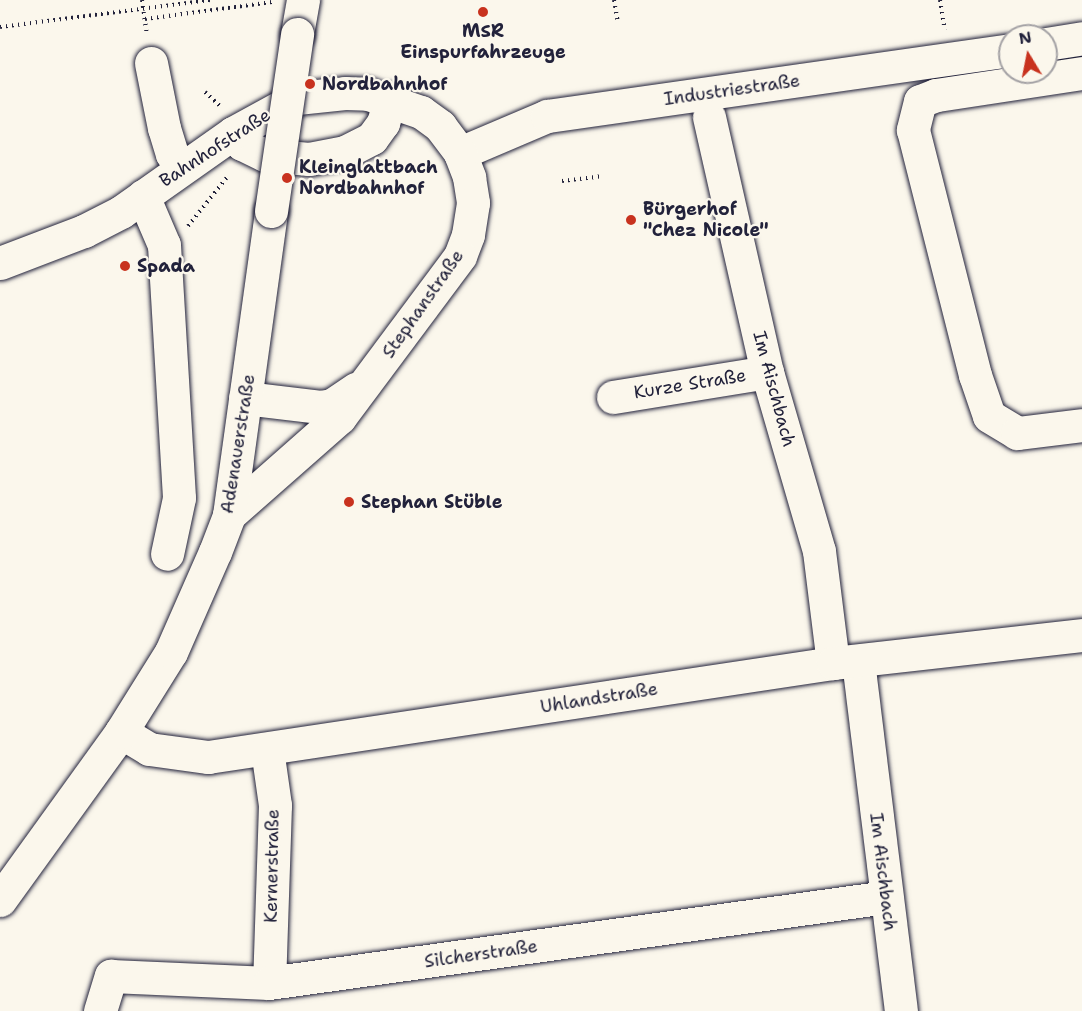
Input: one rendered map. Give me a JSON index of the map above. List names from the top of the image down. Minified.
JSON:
{"streets":{"street":["Industriestraße","Bahnhofstraße","Stephanstraße","Kurze Straße","Im Aischbach","Adenauerstraße","Uhlandstraße","Kernerstraße","Silcherstraße"]},"crossings":[["Industriestraße","Bahnhofstraße"],["Industriestraße","Stephanstraße"],["Bahnhofstraße","Stephanstraße"],["Kurze Straße","Im Aischbach"],["Im Aischbach","Uhlandstraße"],["Im Aischbach","Silcherstraße"],["Adenauerstraße","Uhlandstraße"],["Uhlandstraße","Kernerstraße"],["Kernerstraße","Silcherstraße"]],"places":["MSR Einspurfahrzeuge","Nordbahnhof","Kleinglattbach Nordbahnhof","Bürgerhof \"Chez Nicole\"","Spada","Stephan Stüble"],"north":"top"}
